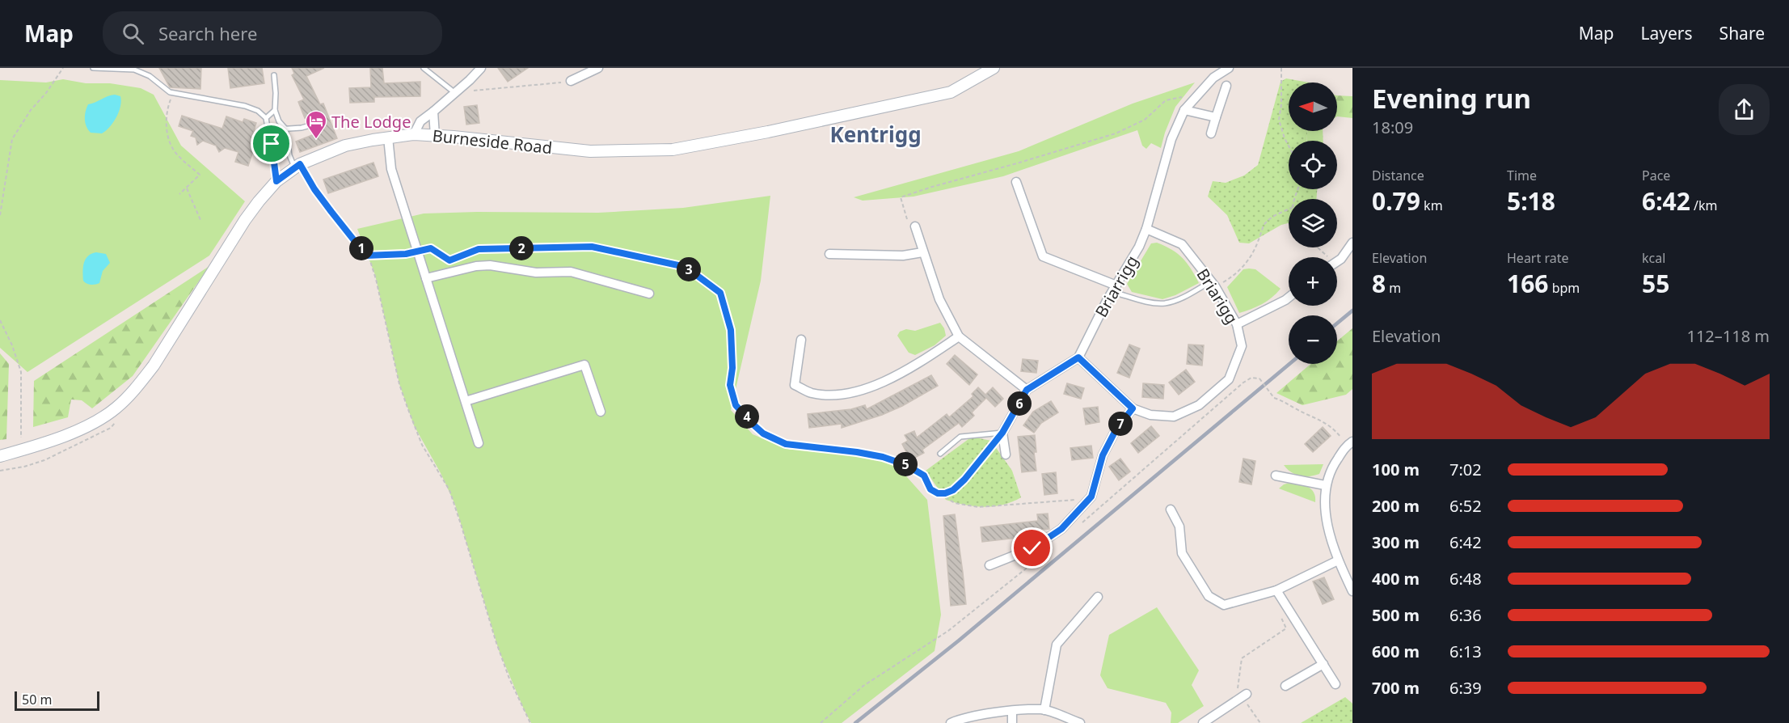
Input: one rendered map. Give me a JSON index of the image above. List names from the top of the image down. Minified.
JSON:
{"streets":{"street":["Burneside Road","Briarrigg","Briarigg"]},"crossings":[["Briarrigg","Briarigg"]],"districts":["Kentrigg"],"places":{"hotel":["The Lodge"]},"scale_bar":"50 m","north":"left","page":{"header":"Map","search":"Search here","nav":["Map","Layers","Share"],"heading":["Evening run","18:09"],"map_buttons":["+","−"],"stats":[["Distance","0.79 km"],["Time","5:18"],["Pace","6:42 /km"],["Elevation","8 m"],["Heart rate","166 bpm"],["kcal","55"]],"pins":["1","2","3","6","4","7","5"],"chart":["Elevation","112–118 m"],"list":[{"name":"100 m","note":"7:02"},{"name":"200 m","note":"6:52"},{"name":"300 m","note":"6:42"},{"name":"400 m","note":"6:48"},{"name":"500 m","note":"6:36"},{"name":"600 m","note":"6:13"},{"name":"700 m","note":"6:39"}],"scale":"50 m"}}
